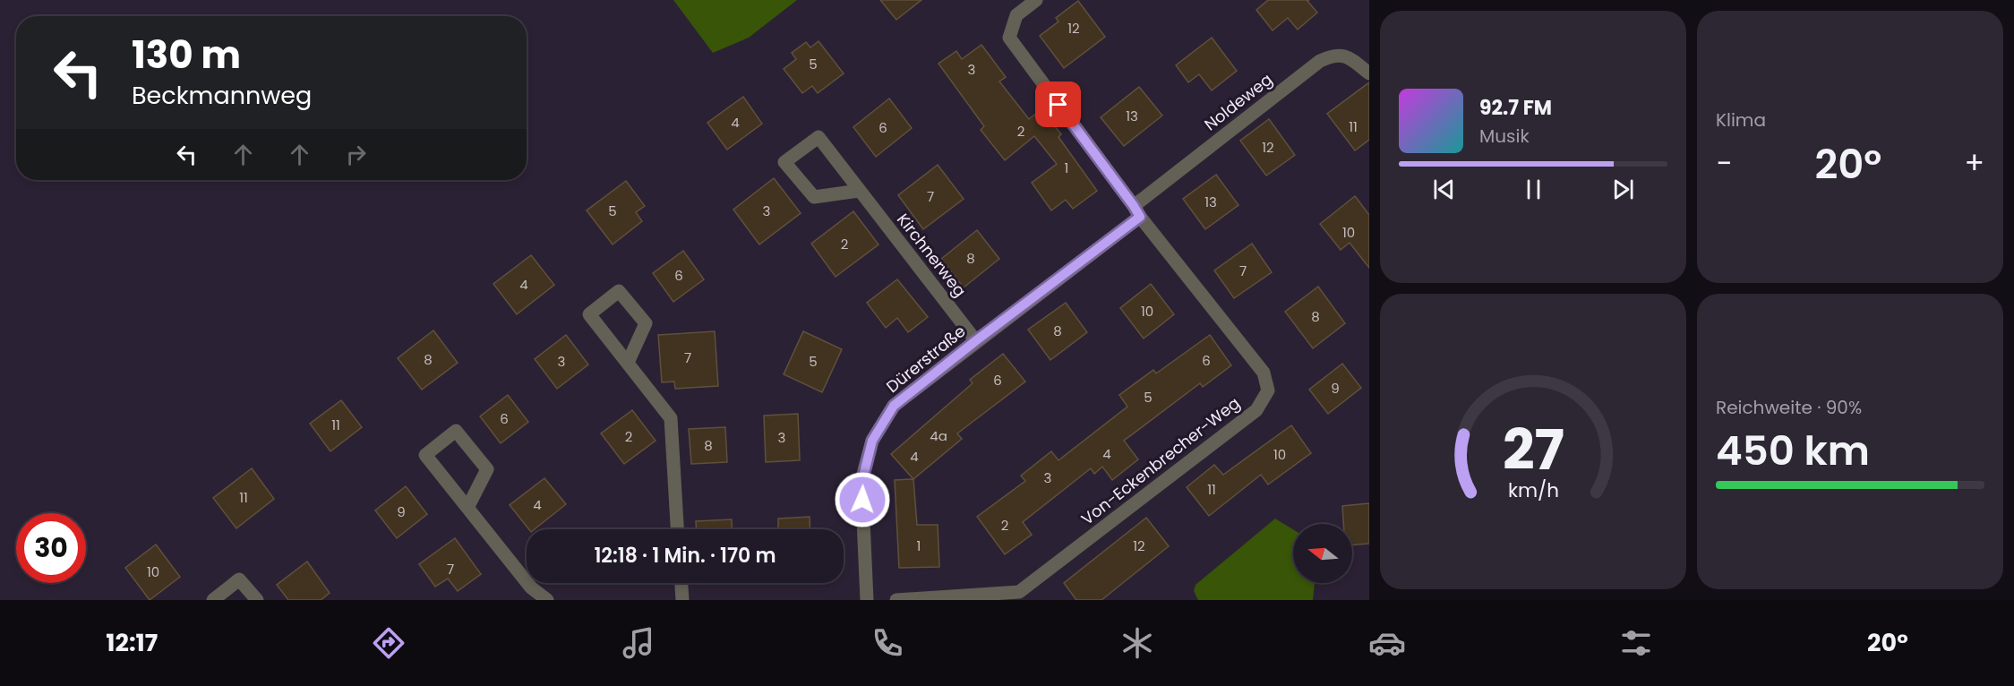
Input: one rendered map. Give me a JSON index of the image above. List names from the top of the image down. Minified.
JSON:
{"streets":{"street":["Noldeweg","Kirchnerweg","Dürerstraße","Von-Eckenbrecher-Weg"]},"crossings":[["Noldeweg","Dürerstraße"],["Noldeweg","Von-Eckenbrecher-Weg"],["Kirchnerweg","Dürerstraße"],["Dürerstraße","Von-Eckenbrecher-Weg"]],"house_numbers":["12","5","3","13","4","11","6","2","12","1","7","13","5","3","10","2","8","7","6","4","10","8","8","7","8","6","3","5","6","9","5","6","11","4a","2","3","8","4","10","4","3","11","11","4","9","2","1","12","7","10"],"north":"left","page":{"tile":["Klima",["Reichweite · 90%","450 km"]],"turn":["130 m","Beckmannweg"],"song":["92.7 FM","Musik"],"heat":["−","20°","+"],"limit":"30","trip":"12:18 · 1 Min. · 170 m","tabs":["12:17","20°"],"gauge":["27","km/h"]}}
